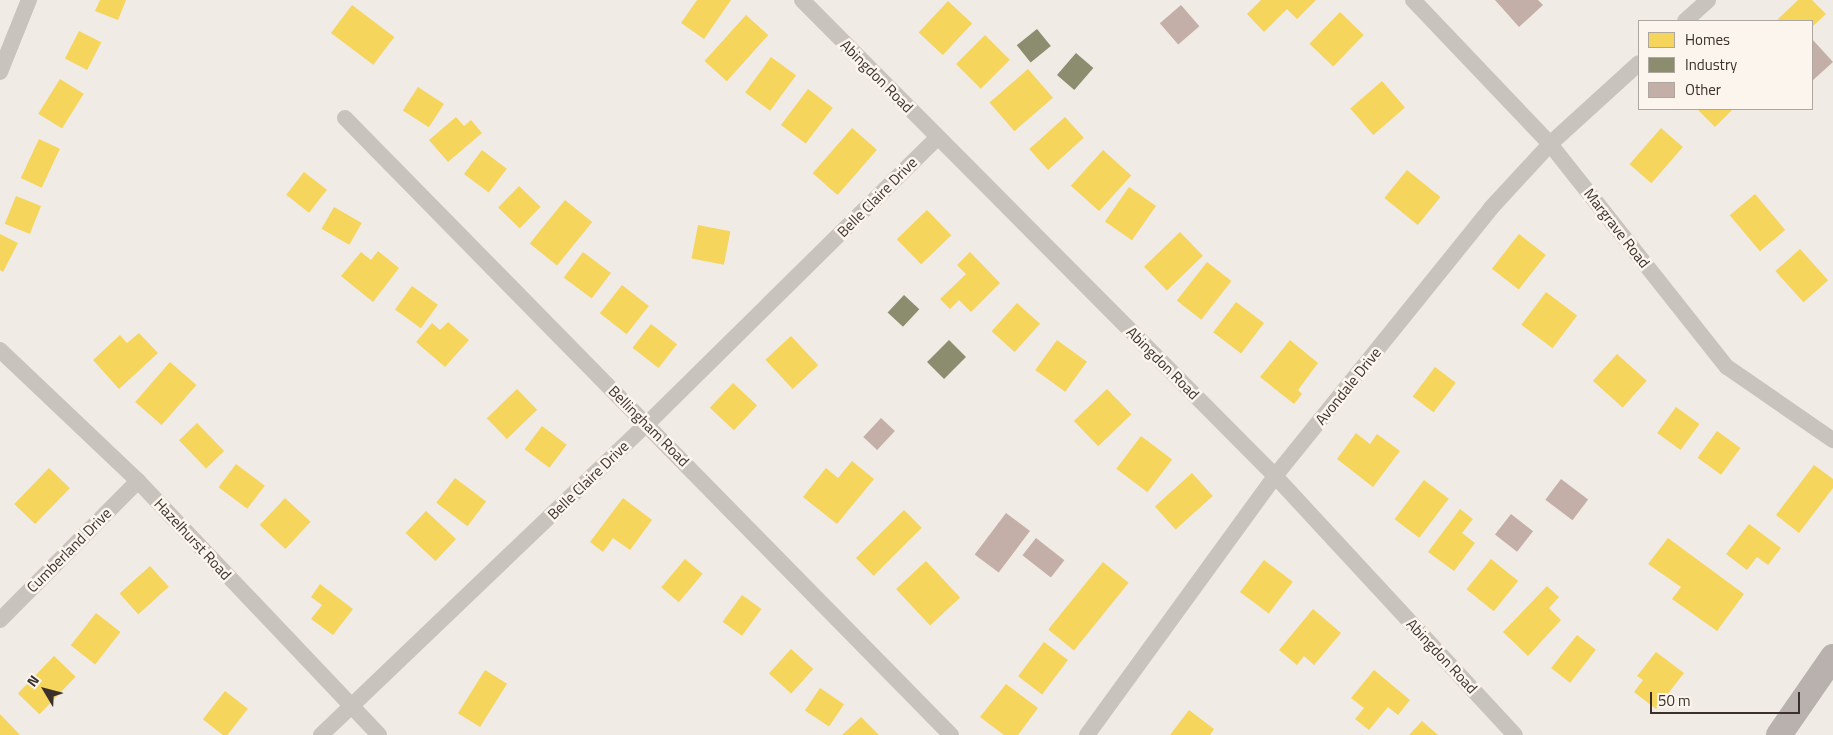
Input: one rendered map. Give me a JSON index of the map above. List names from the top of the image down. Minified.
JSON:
{"streets":{"street":["Abingdon Road","Belle Claire Drive","Margrave Road","Avondale Drive","Bellingham Road","Hazelhurst Road","Cumberland Drive"]},"crossings":[["Abingdon Road","Belle Claire Drive"],["Abingdon Road","Avondale Drive"],["Belle Claire Drive","Bellingham Road"],["Belle Claire Drive","Hazelhurst Road"],["Margrave Road","Avondale Drive"],["Hazelhurst Road","Cumberland Drive"]],"legend":["Homes","Industry","Other"],"scale_bar":"50 m","north":"top left"}
